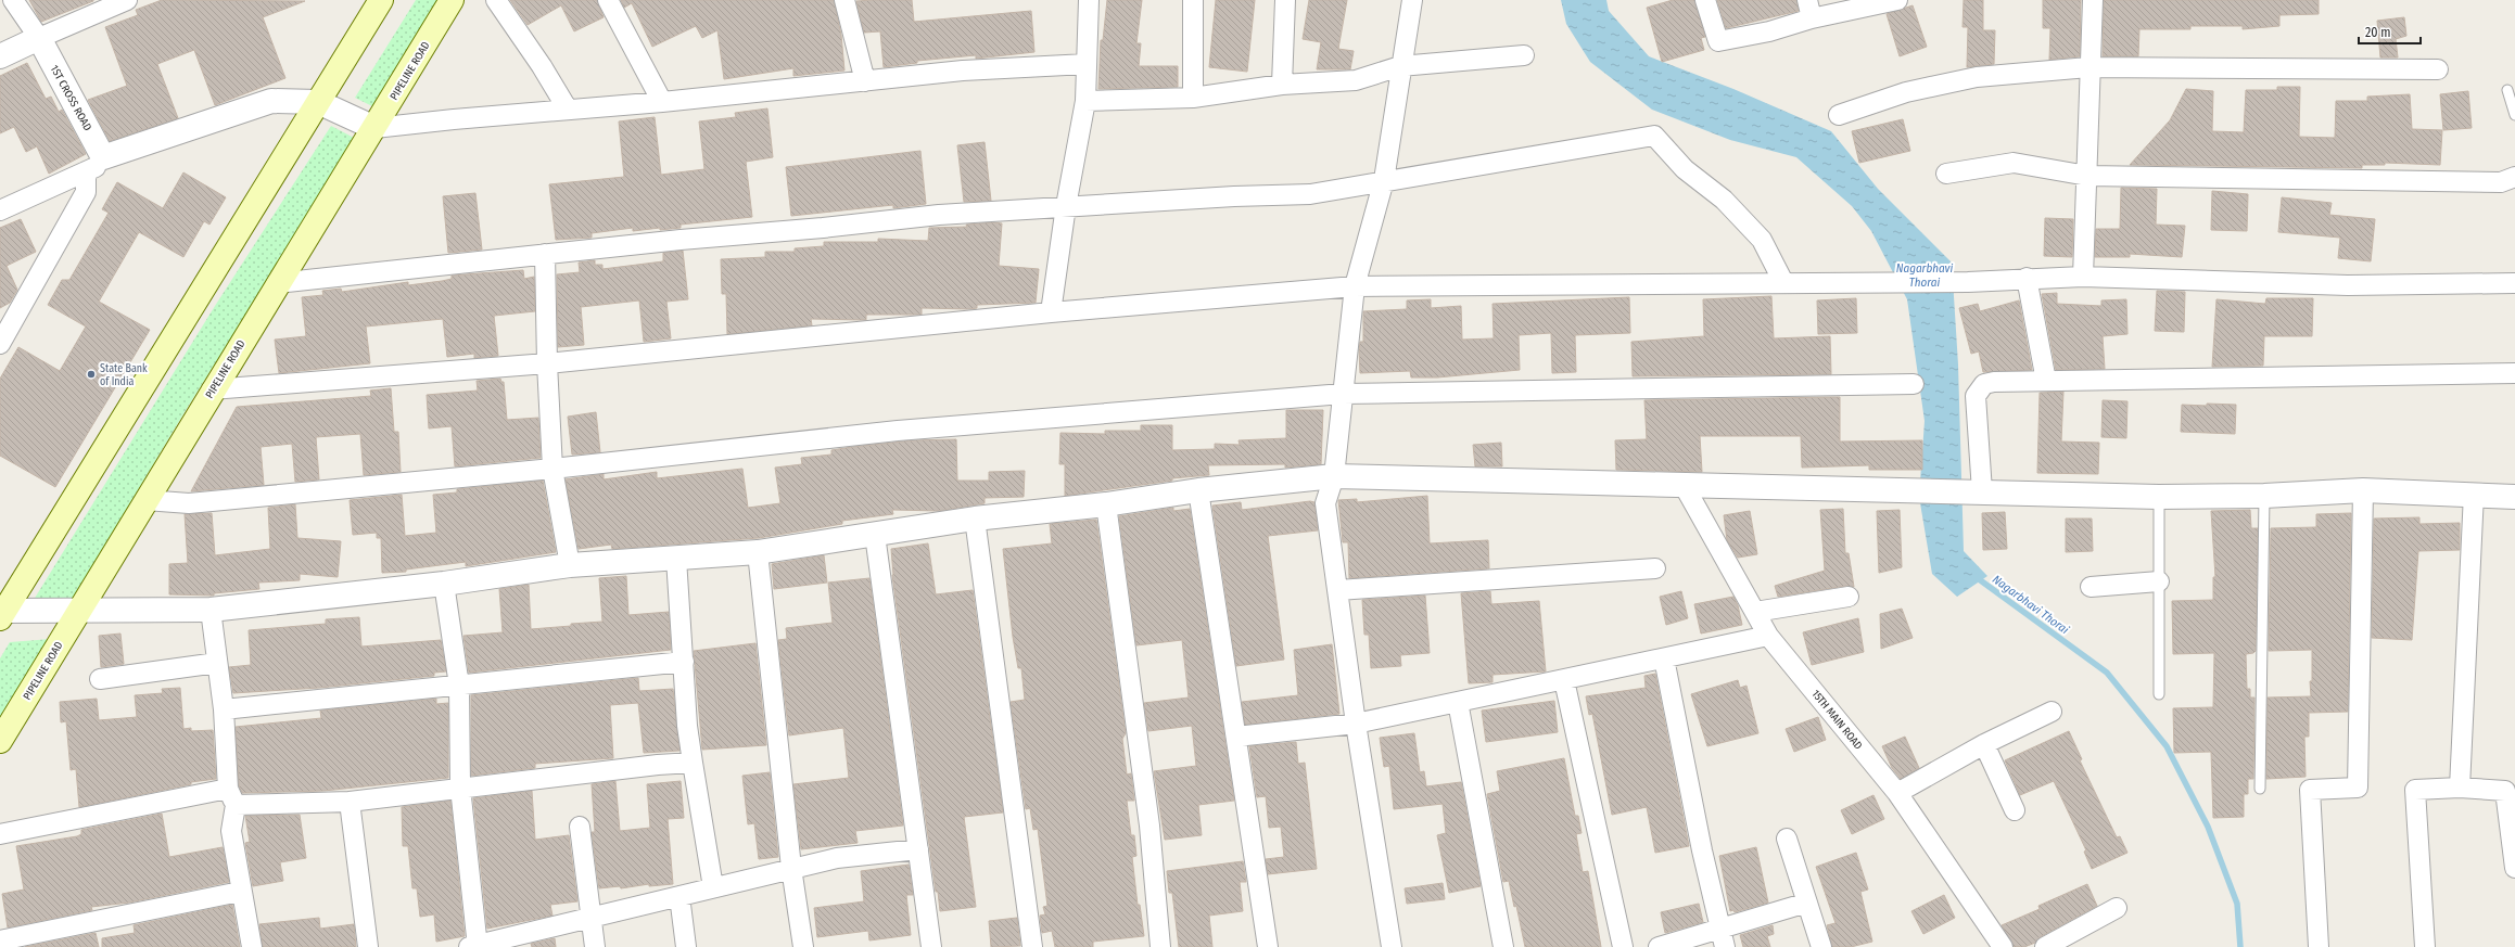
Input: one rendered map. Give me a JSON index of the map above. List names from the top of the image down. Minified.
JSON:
{"streets":{"main road":["PIPELINE ROAD"],"street":["1ST CROSS ROAD","15TH MAIN ROAD"]},"water":["Nagarbhavi Thorai"],"places":["State Bank of India"],"scale_bar":"20 m"}
